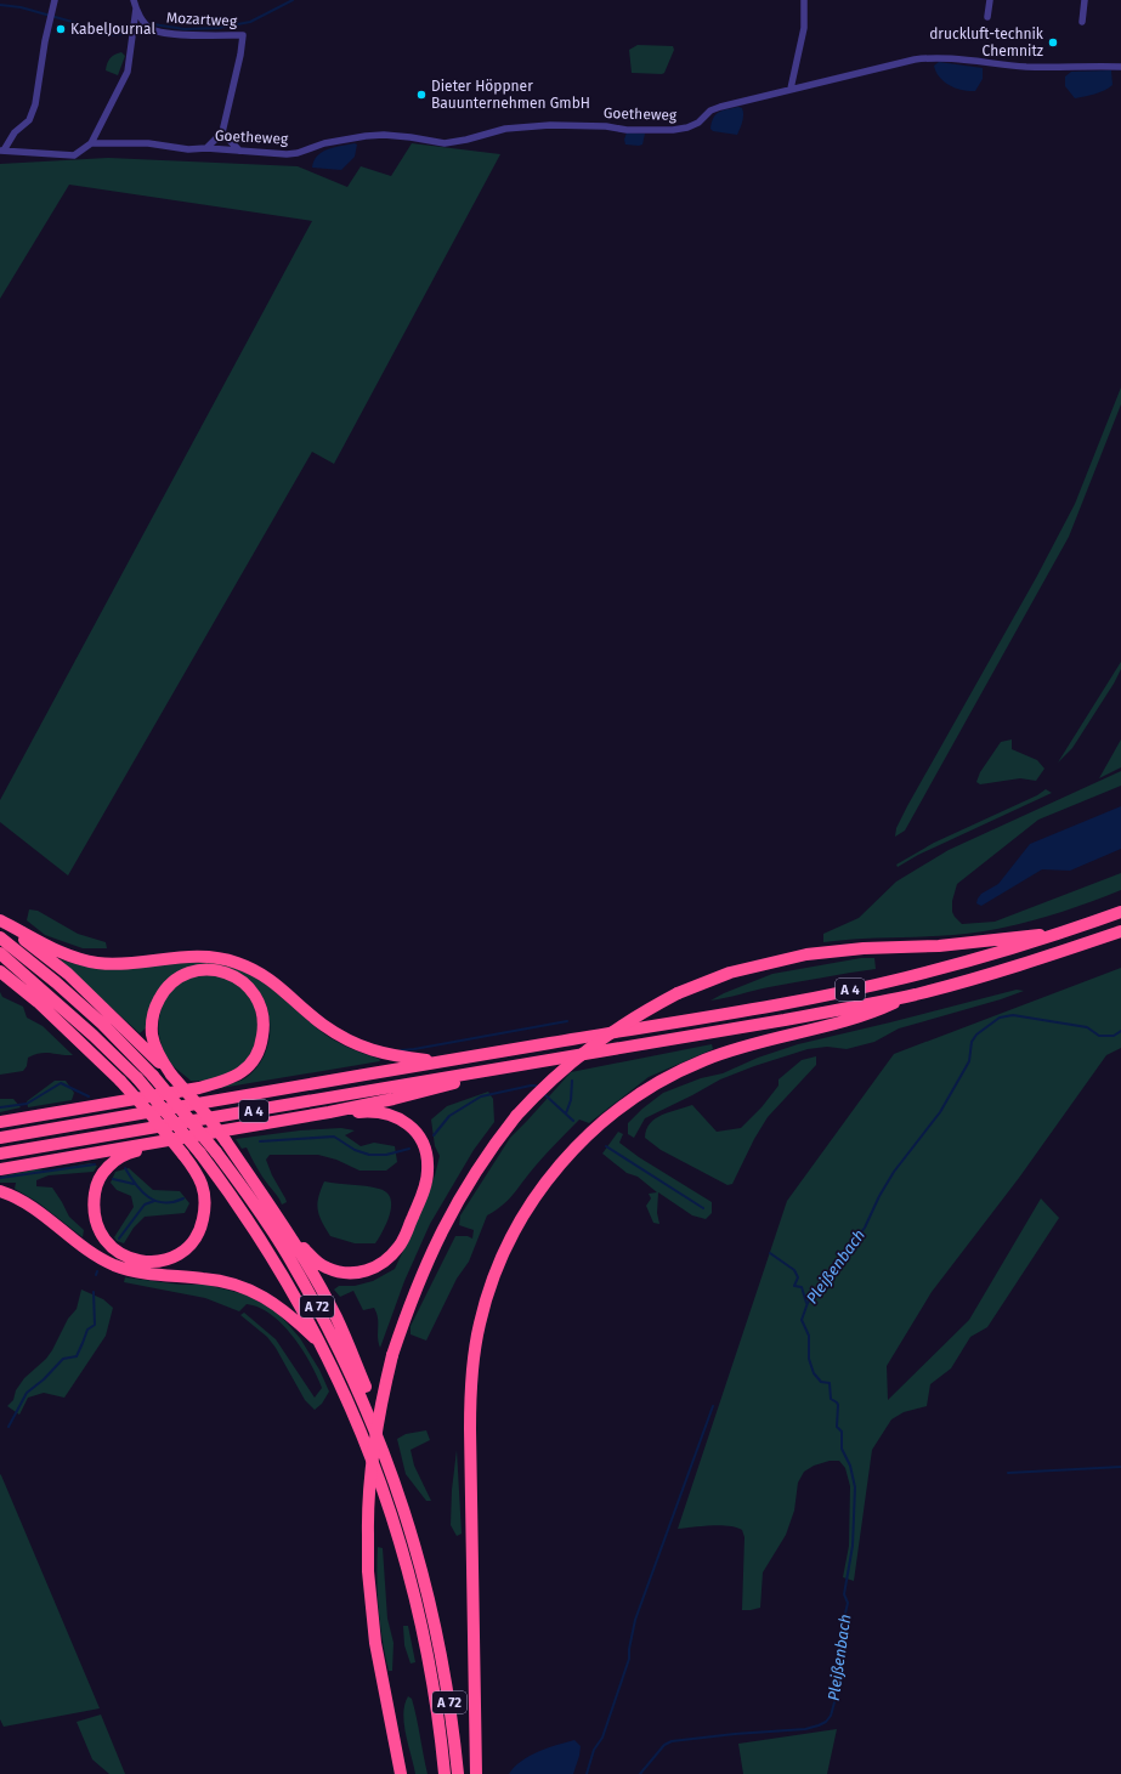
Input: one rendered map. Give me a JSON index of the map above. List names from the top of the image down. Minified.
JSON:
{"streets":{"highway":["A 4","A 72"],"street":["Mozartweg","Goetheweg"]},"water":["Pleißenbach"],"places":["KabelJournal","druckluft-technik Chemnitz","Dieter Höppner Bauunternehmen GmbH"]}
